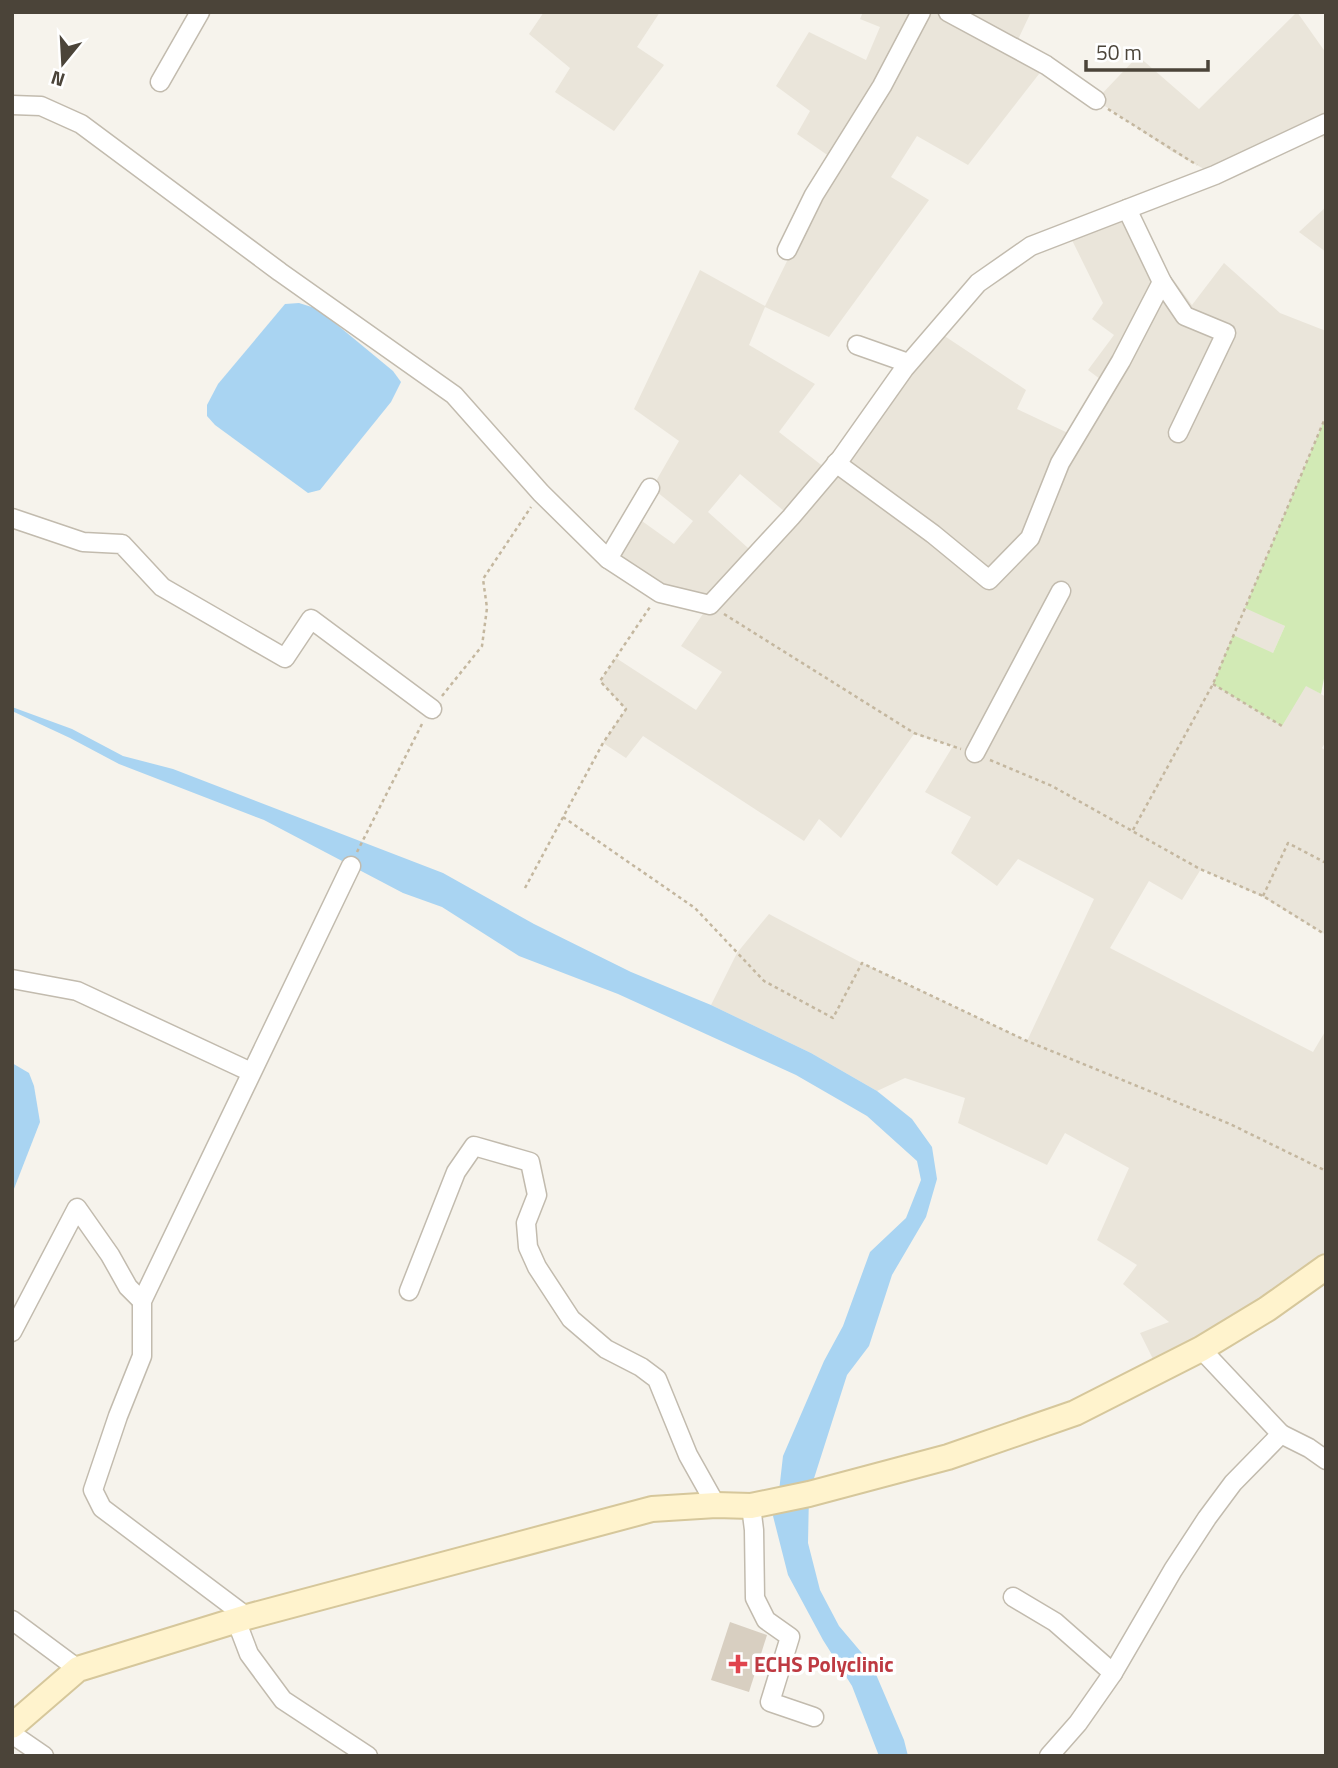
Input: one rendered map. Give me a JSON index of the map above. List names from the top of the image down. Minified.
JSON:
{"places":{"health":["ECHS Polyclinic"]},"scale_bar":"50 m","north":"bottom"}
